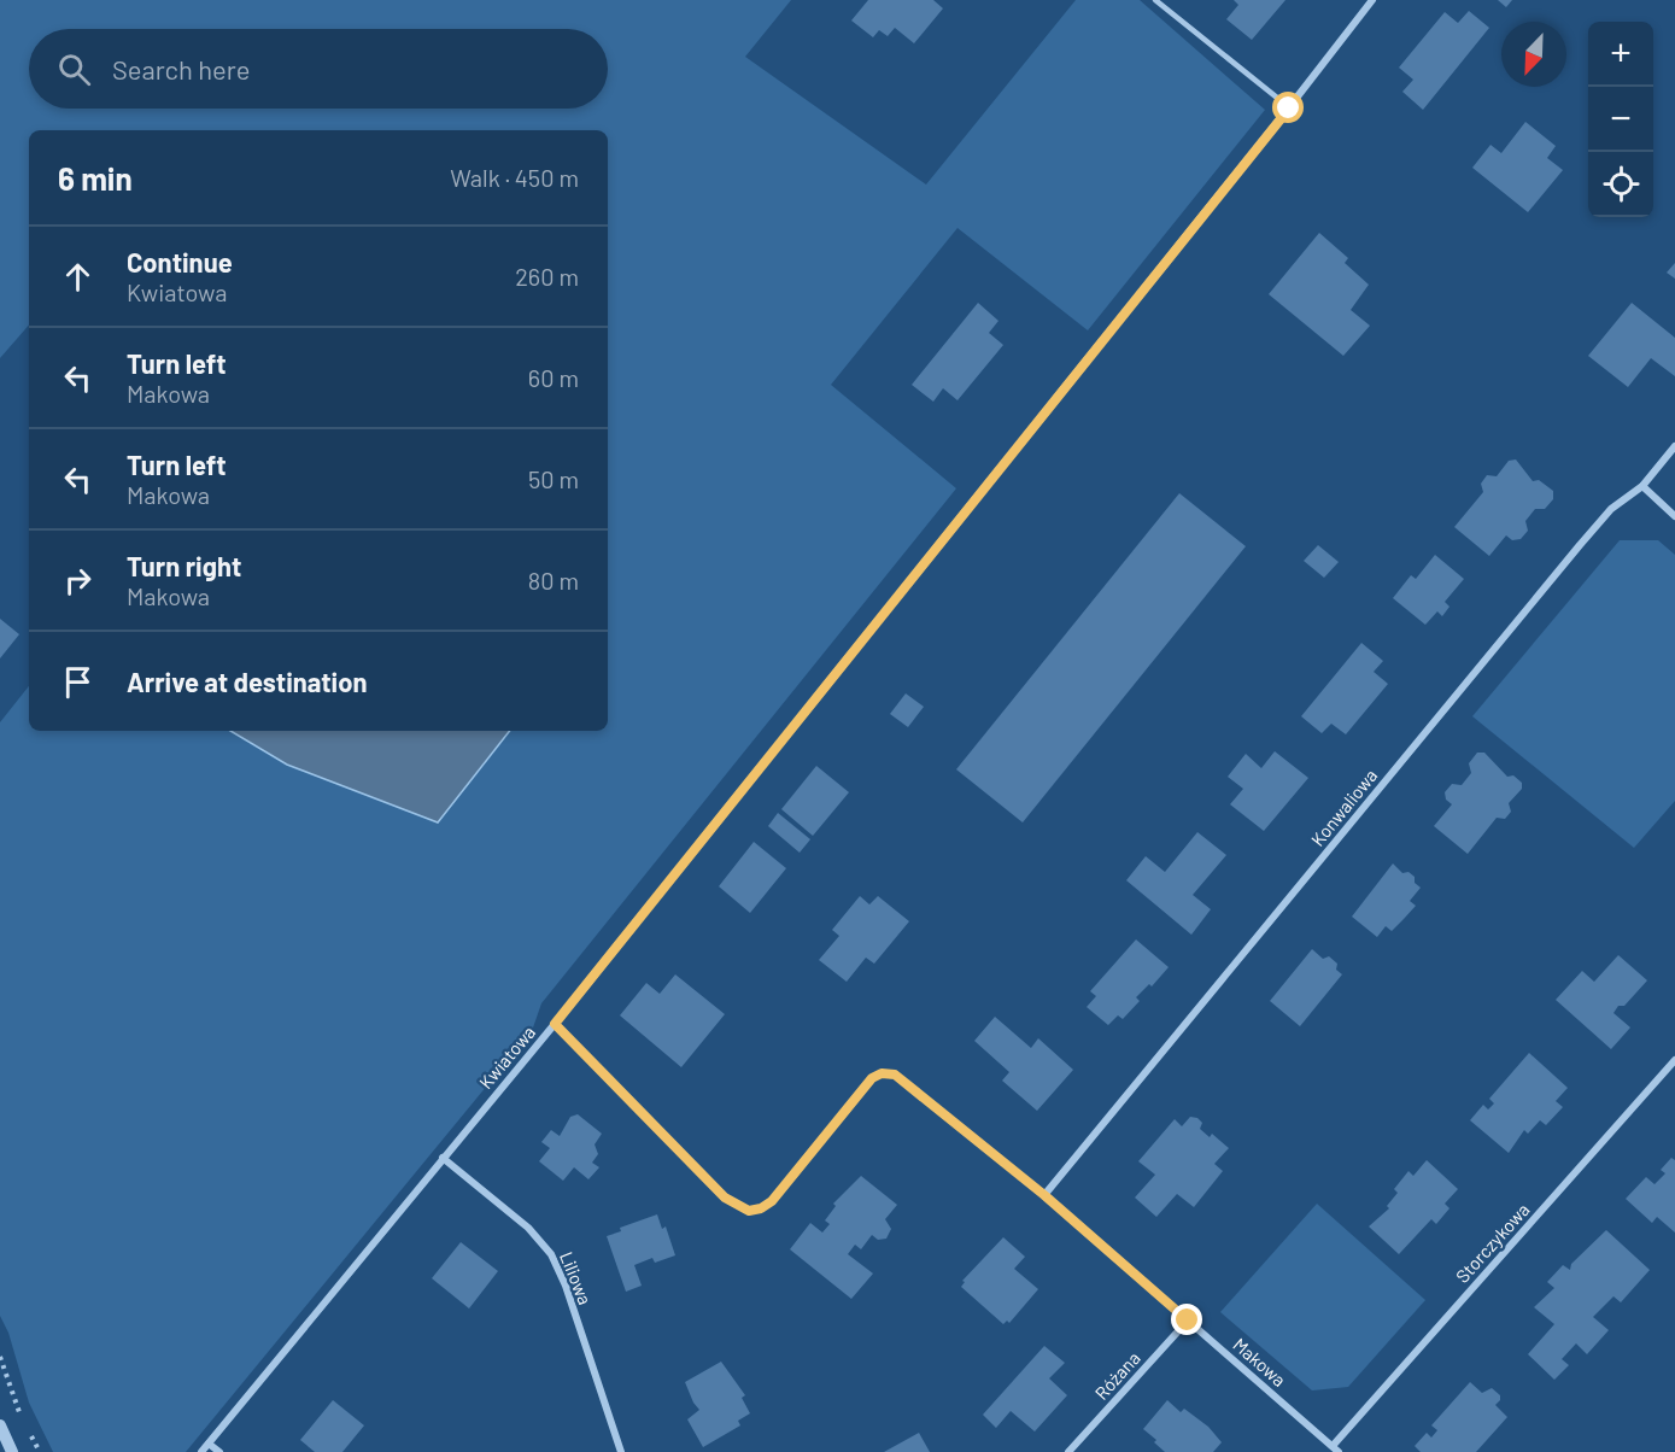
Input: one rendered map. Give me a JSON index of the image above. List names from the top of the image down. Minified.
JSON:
{"streets":{"street":["Konwaliowa","Kwiatowa","Storczykowa","Liliowa","Makowa","Różana"]},"crossings":[["Konwaliowa","Makowa"],["Kwiatowa","Liliowa"],["Kwiatowa","Makowa"],["Storczykowa","Makowa"],["Makowa","Różana"]],"north":"bottom left","page":{"map_buttons":["+","−"],"search":"Search here","heading":["6 min","Walk · 450 m"],"list":[["Continue","Kwiatowa","260 m"],["Turn left","Makowa","60 m"],["Turn left","Makowa","50 m"],["Turn right","Makowa","80 m"],"Arrive at destination"]}}
